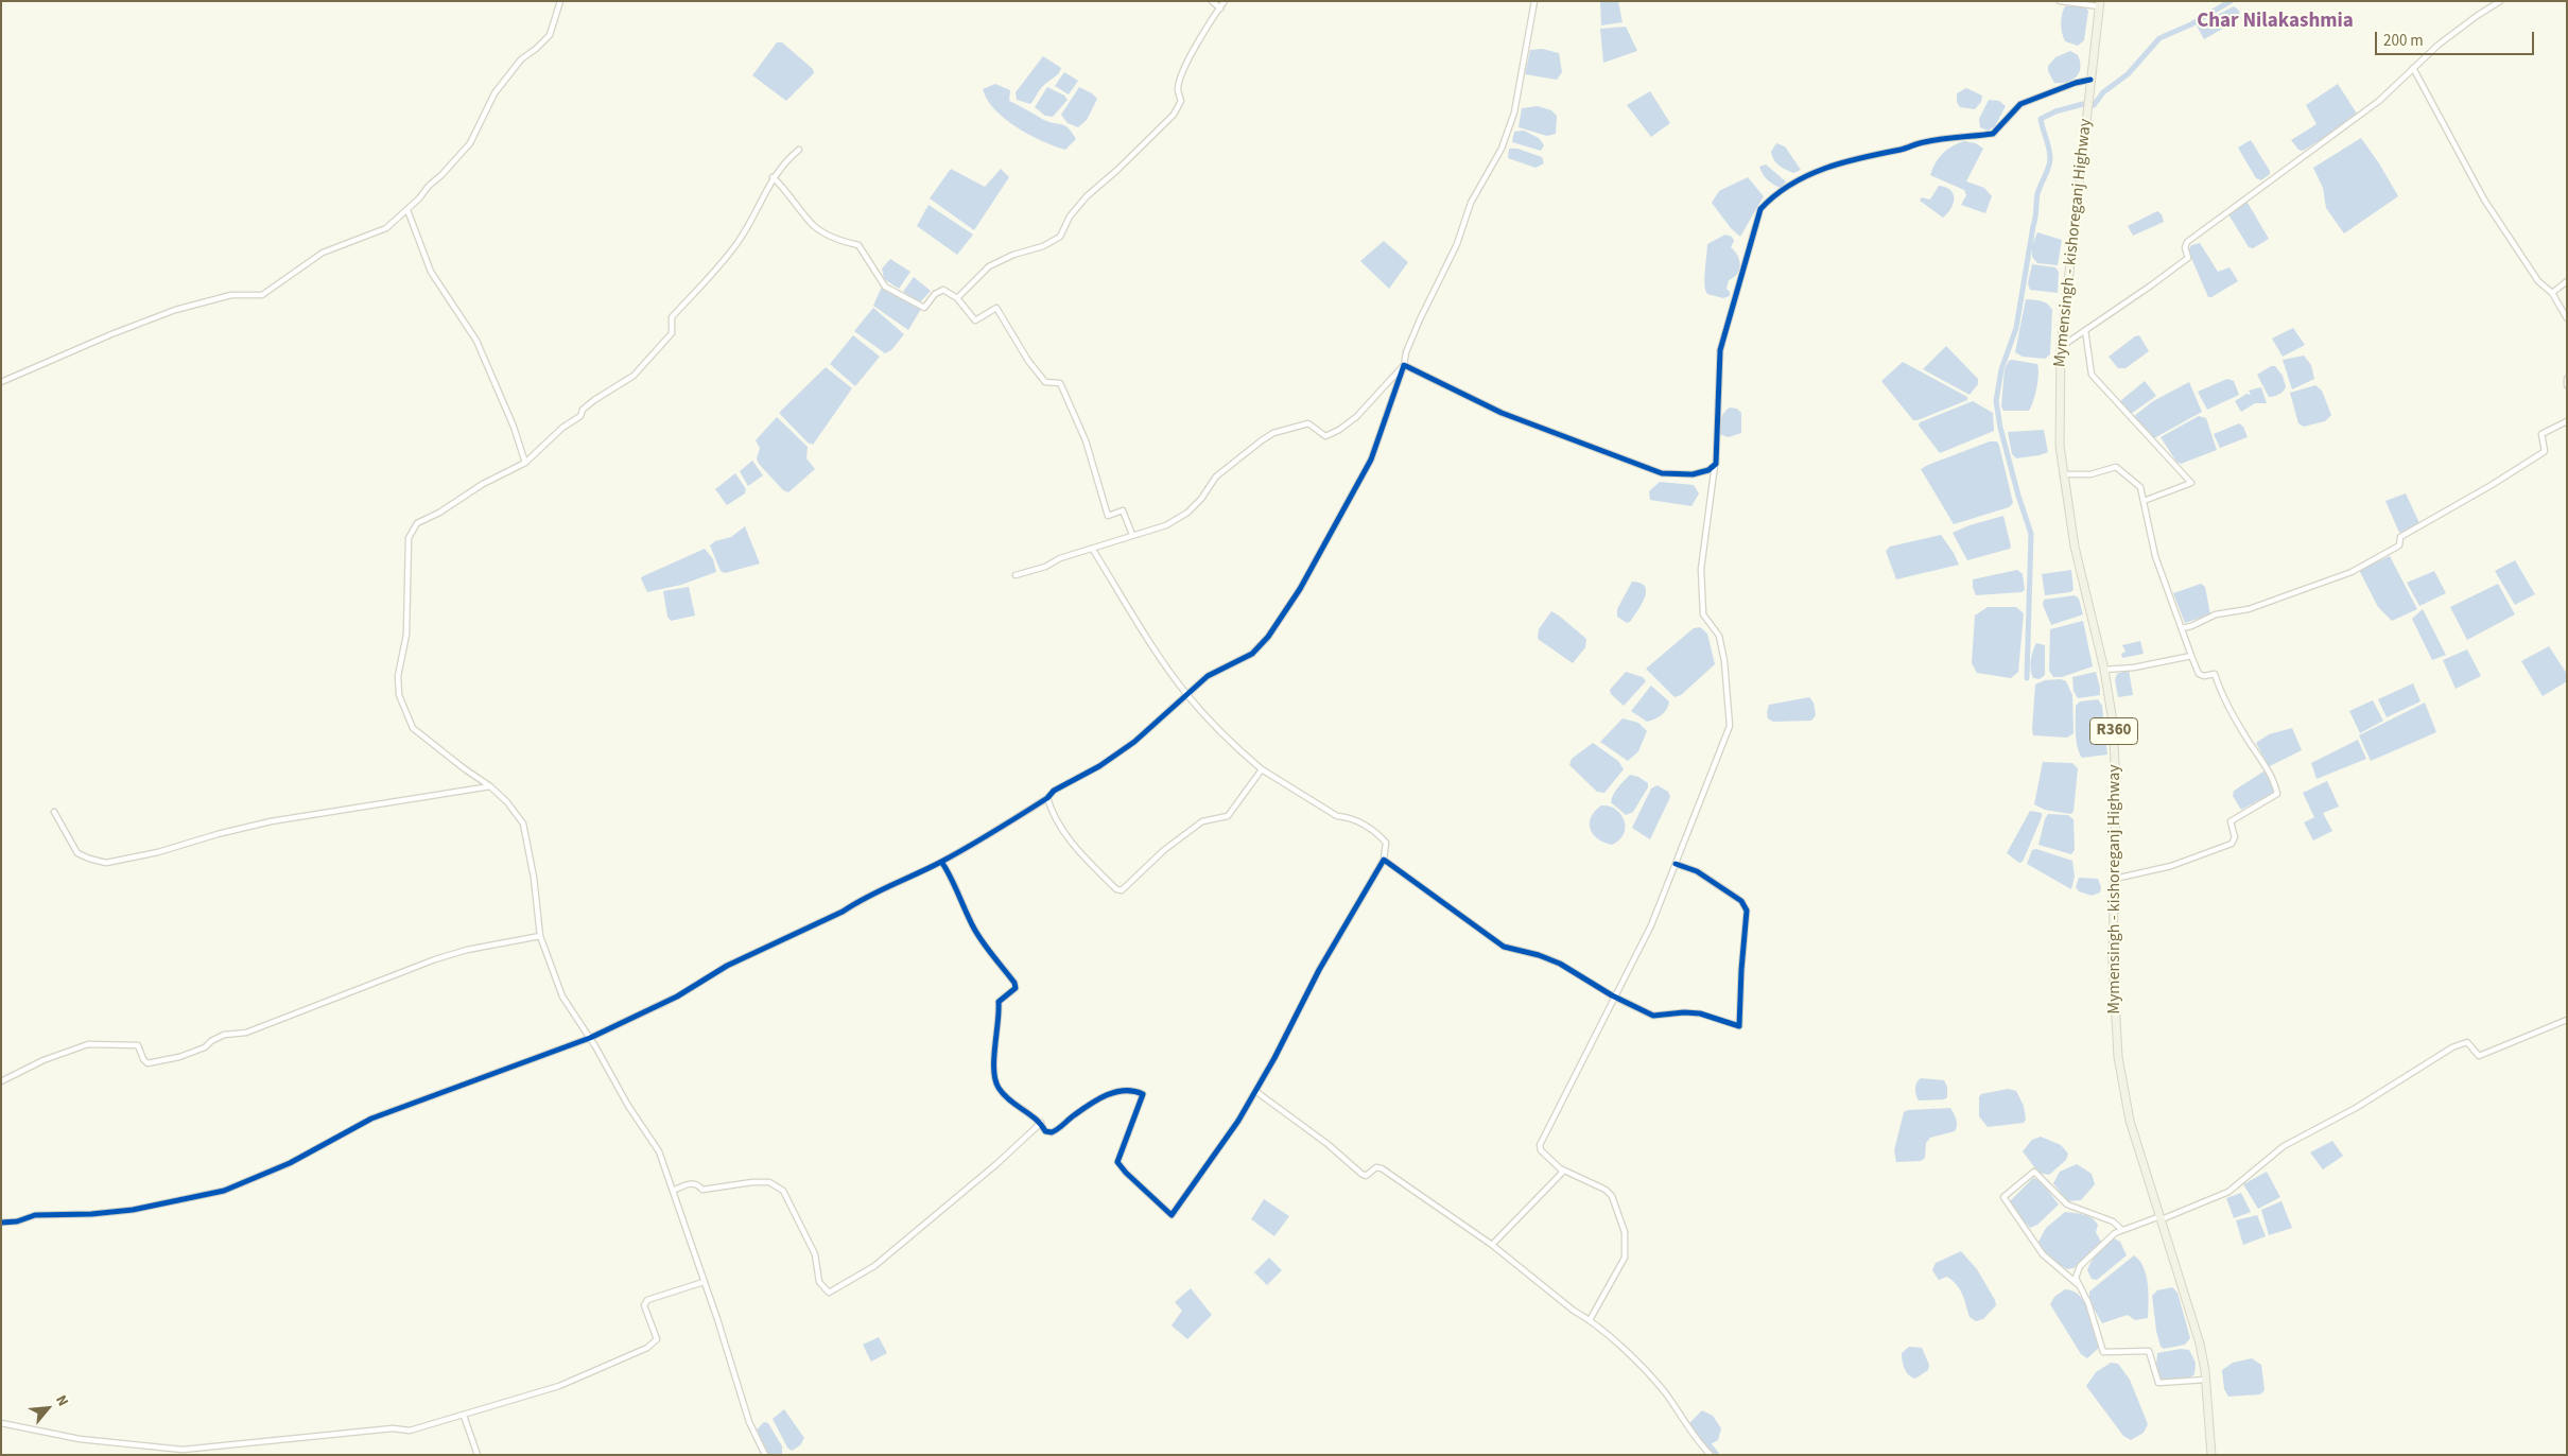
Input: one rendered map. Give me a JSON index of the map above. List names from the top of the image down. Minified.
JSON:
{"streets":{"main road":["Mymensingh - kishoreganj Highway","R360"]},"districts":["Char Nilakashmia"],"scale_bar":"200 m","north":"top right"}
